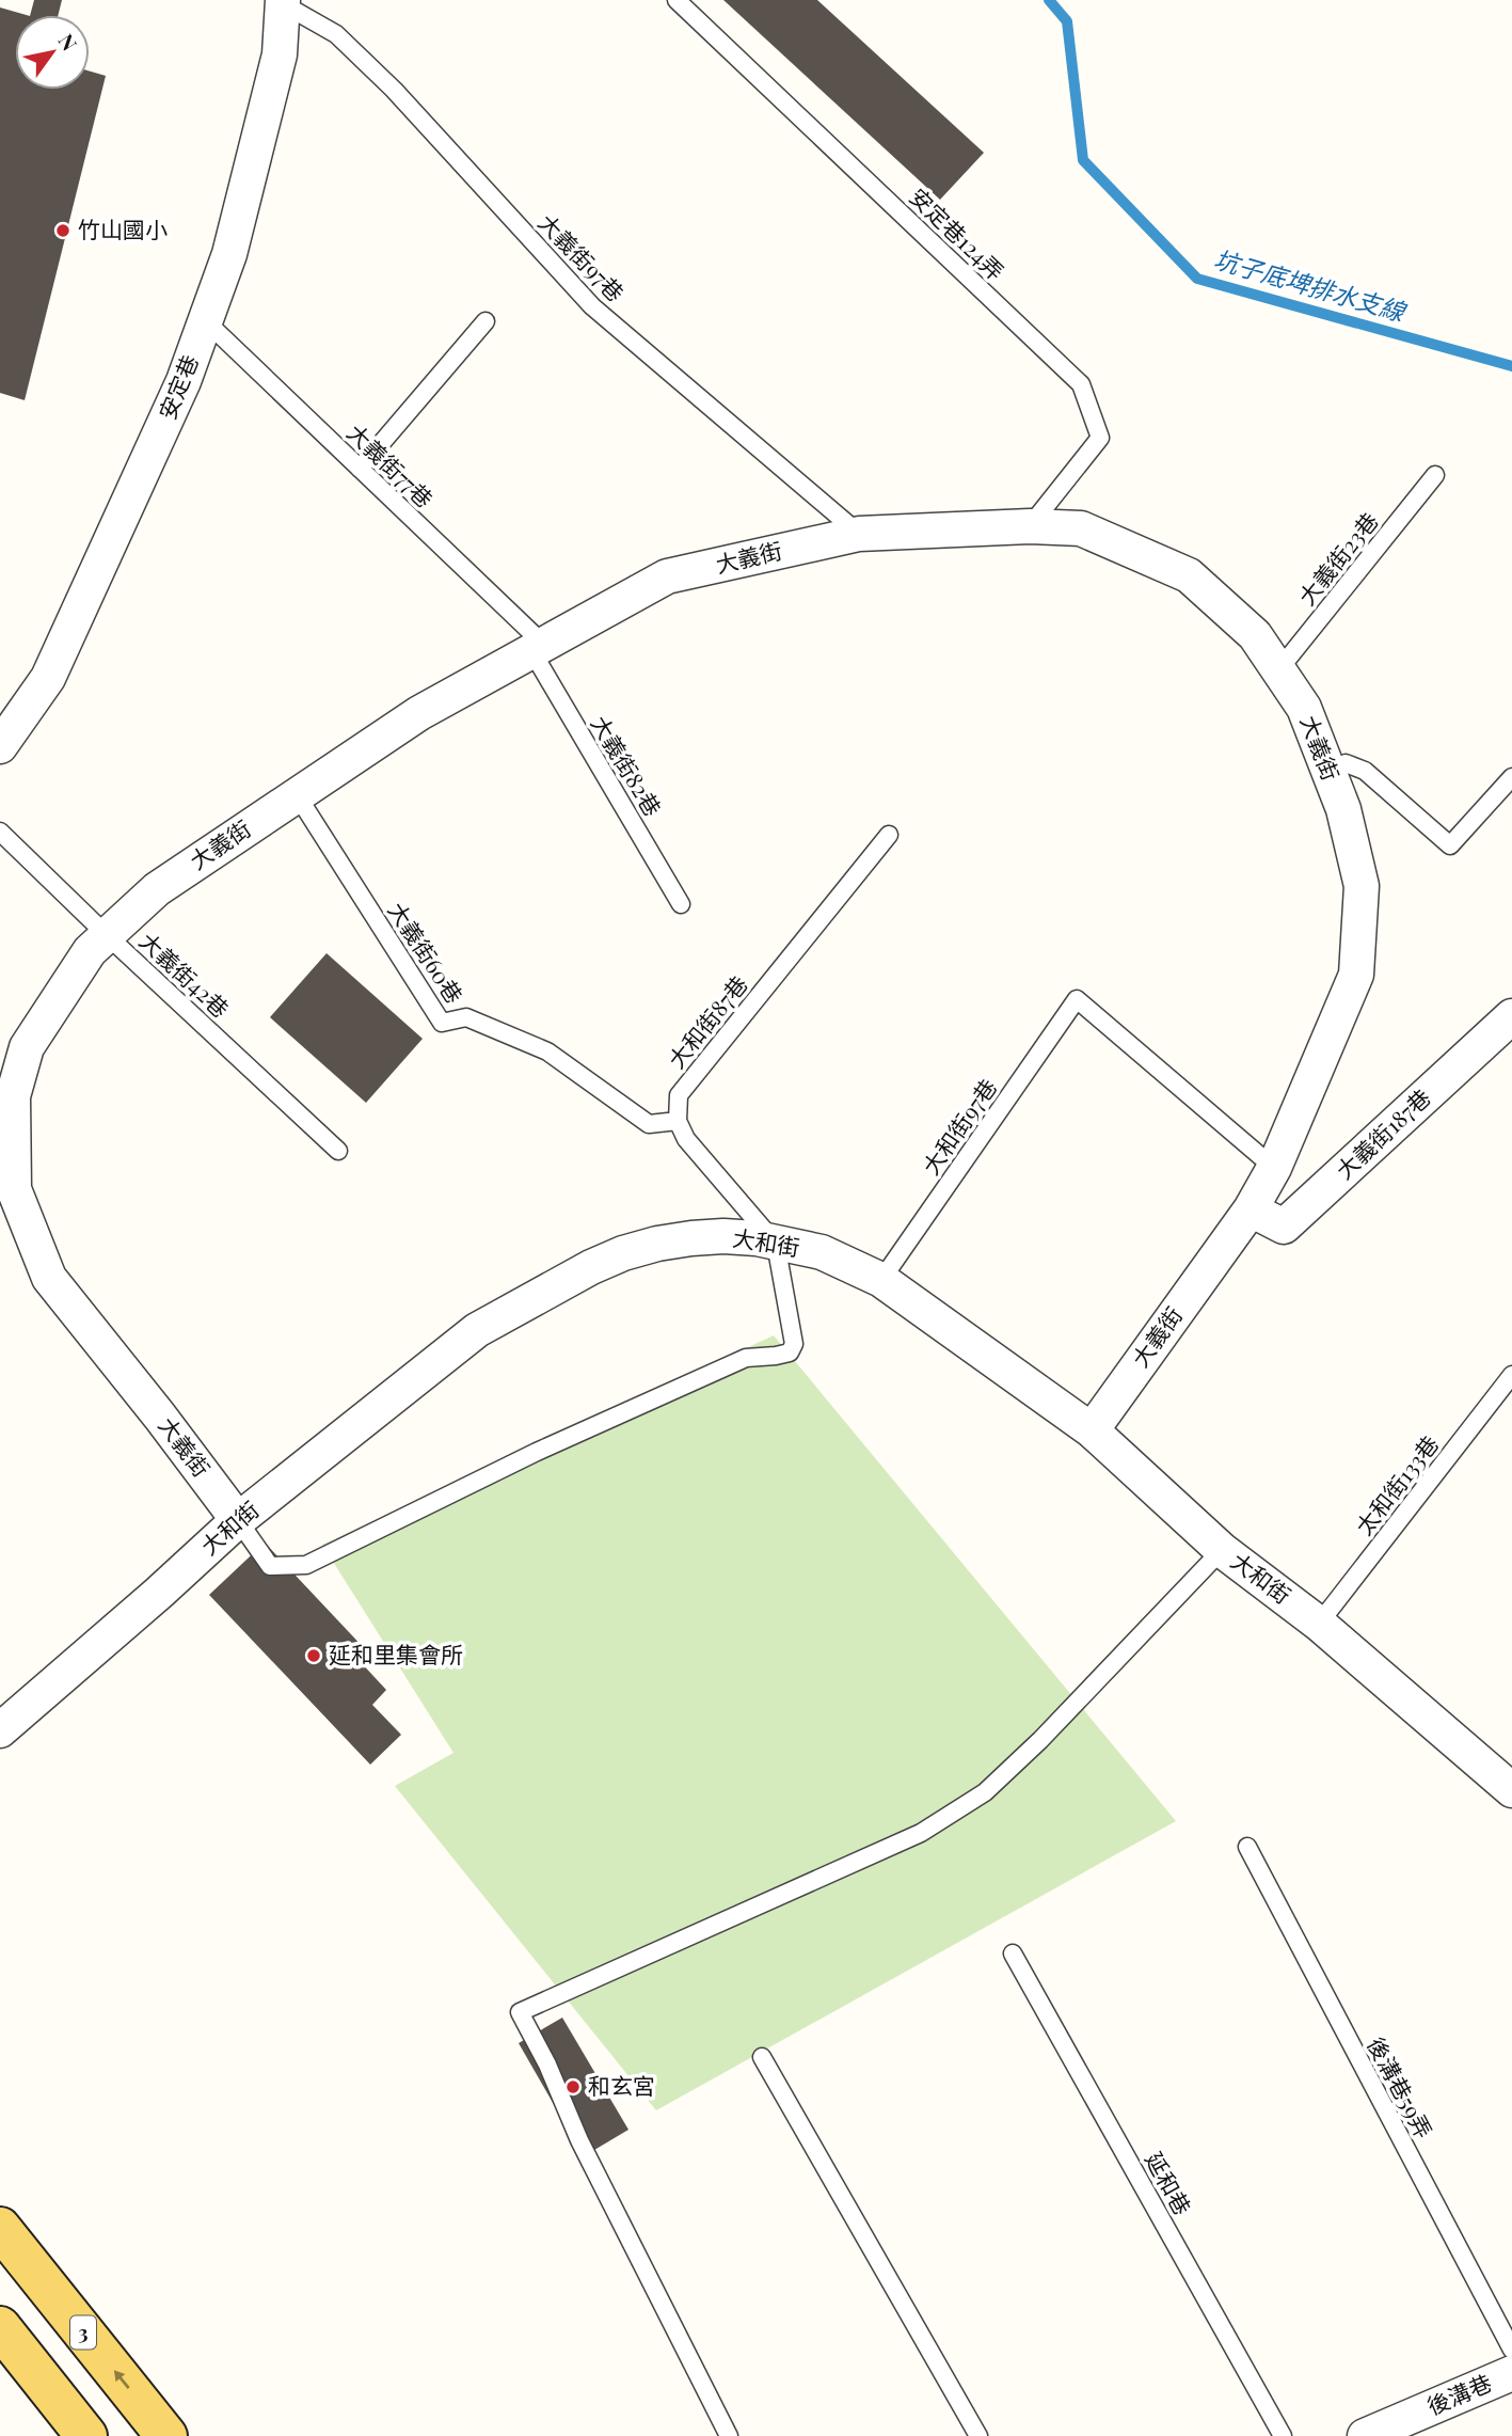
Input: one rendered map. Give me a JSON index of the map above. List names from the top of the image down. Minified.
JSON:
{"streets":{"main road":["3"],"street":["安定巷","大義街","大義街187巷","大和街","後溝巷"],"lane":["安定巷124弄","大義街97巷","大義街77巷","大義街23巷","大義街82巷","大義街60巷","大義街42巷","大和街87巷","大和街97巷","太和街133巷","後溝巷59弄","延和巷"]},"crossings":[["安定巷124弄","大義街"],["大義街97巷","安定巷"],["大義街97巷","大義街"],["安定巷","大義街77巷"],["大義街77巷","大義街"],["大義街77巷","大義街82巷"],["大義街","大義街23巷"],["大義街","大義街82巷"],["大義街","大義街60巷"],["大義街","大義街42巷"],["大義街","大和街97巷"],["大義街","大義街187巷"],["大義街","大和街"],["大義街60巷","大和街87巷"],["大和街97巷","大和街"],["大和街","太和街133巷"]],"water":["坑子底埤排水支線"],"places":["竹山國小","延和里集會所","和玄宮"],"north":"top right"}
